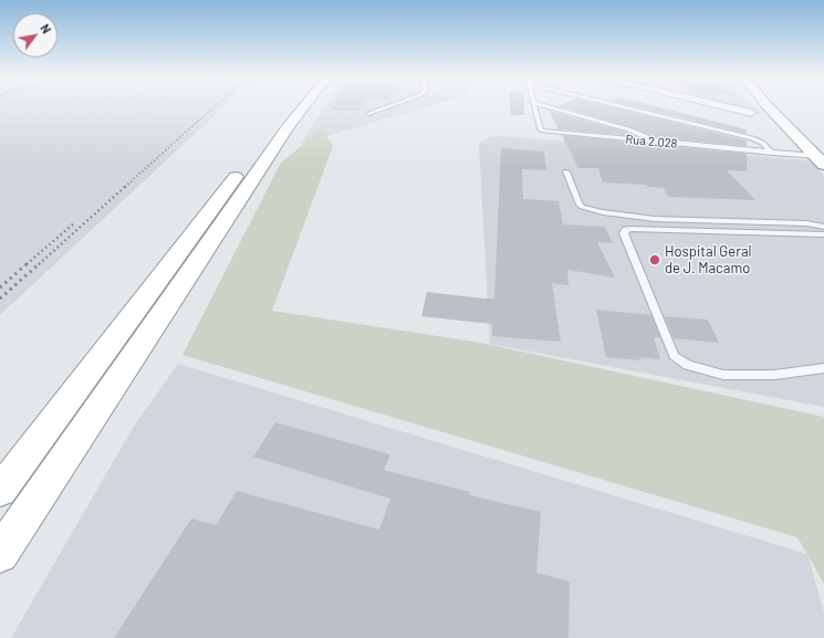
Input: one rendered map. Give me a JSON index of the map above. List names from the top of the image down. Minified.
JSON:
{"streets":{"lane":["Rua 2.028"]},"places":["Hospital Geral de J. Macamo"],"north":"top right"}
